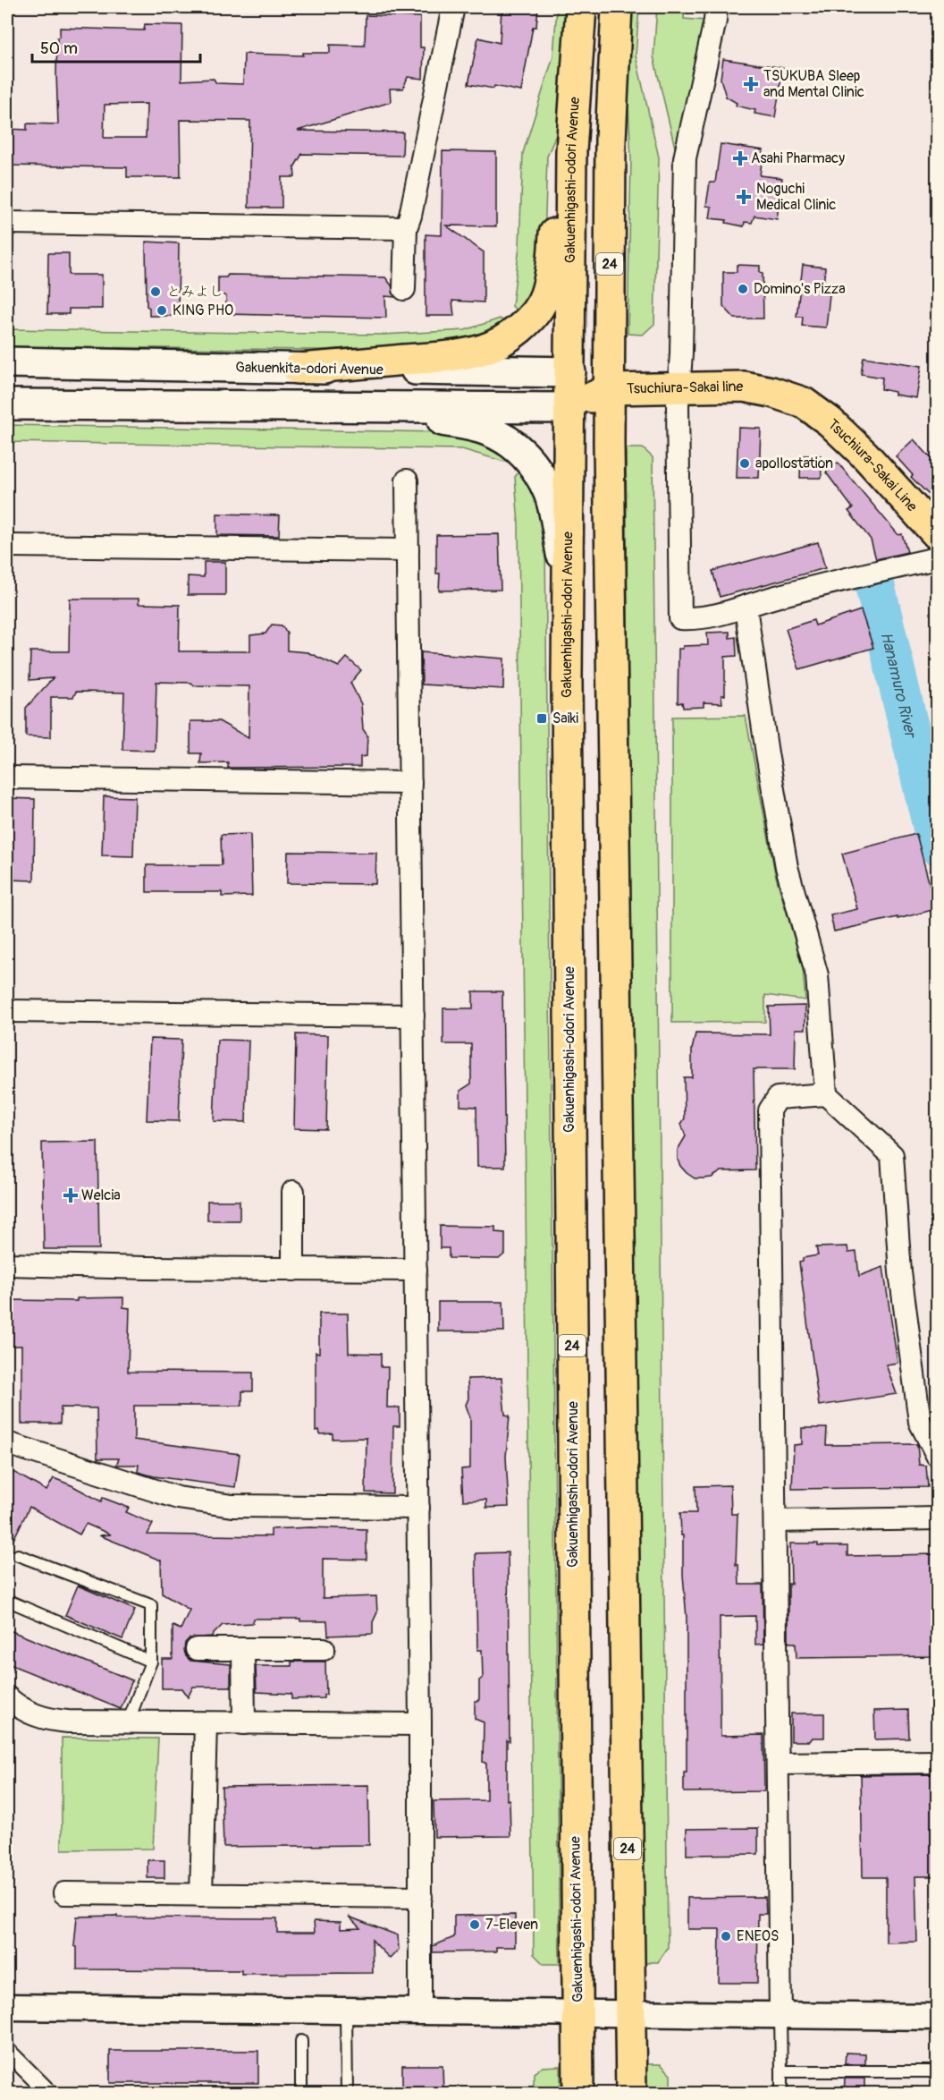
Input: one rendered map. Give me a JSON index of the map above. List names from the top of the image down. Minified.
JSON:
{"streets":{"main road":["Gakuenhigashi-odori Avenue","24","Gakuenkita-odori Avenue","Tsuchiura-Sakai line"]},"crossings":[["Gakuenhigashi-odori Avenue","Gakuenkita-odori Avenue"],["Gakuenhigashi-odori Avenue","Tsuchiura-Sakai line"],["24","Gakuenkita-odori Avenue"],["24","Tsuchiura-Sakai line"],["Gakuenkita-odori Avenue","Tsuchiura-Sakai line"]],"water":["Hanamuro River"],"places":{"health":["TSUKUBA Sleep and Mental Clinic","Asahi Pharmacy","Noguchi Medical Clinic","Welcia"],"other":["Domino's Pizza","とみよし","KING PHO","apollostation","7-Eleven","ENEOS"],"transit":["Saiki"]},"scale_bar":"50 m"}
